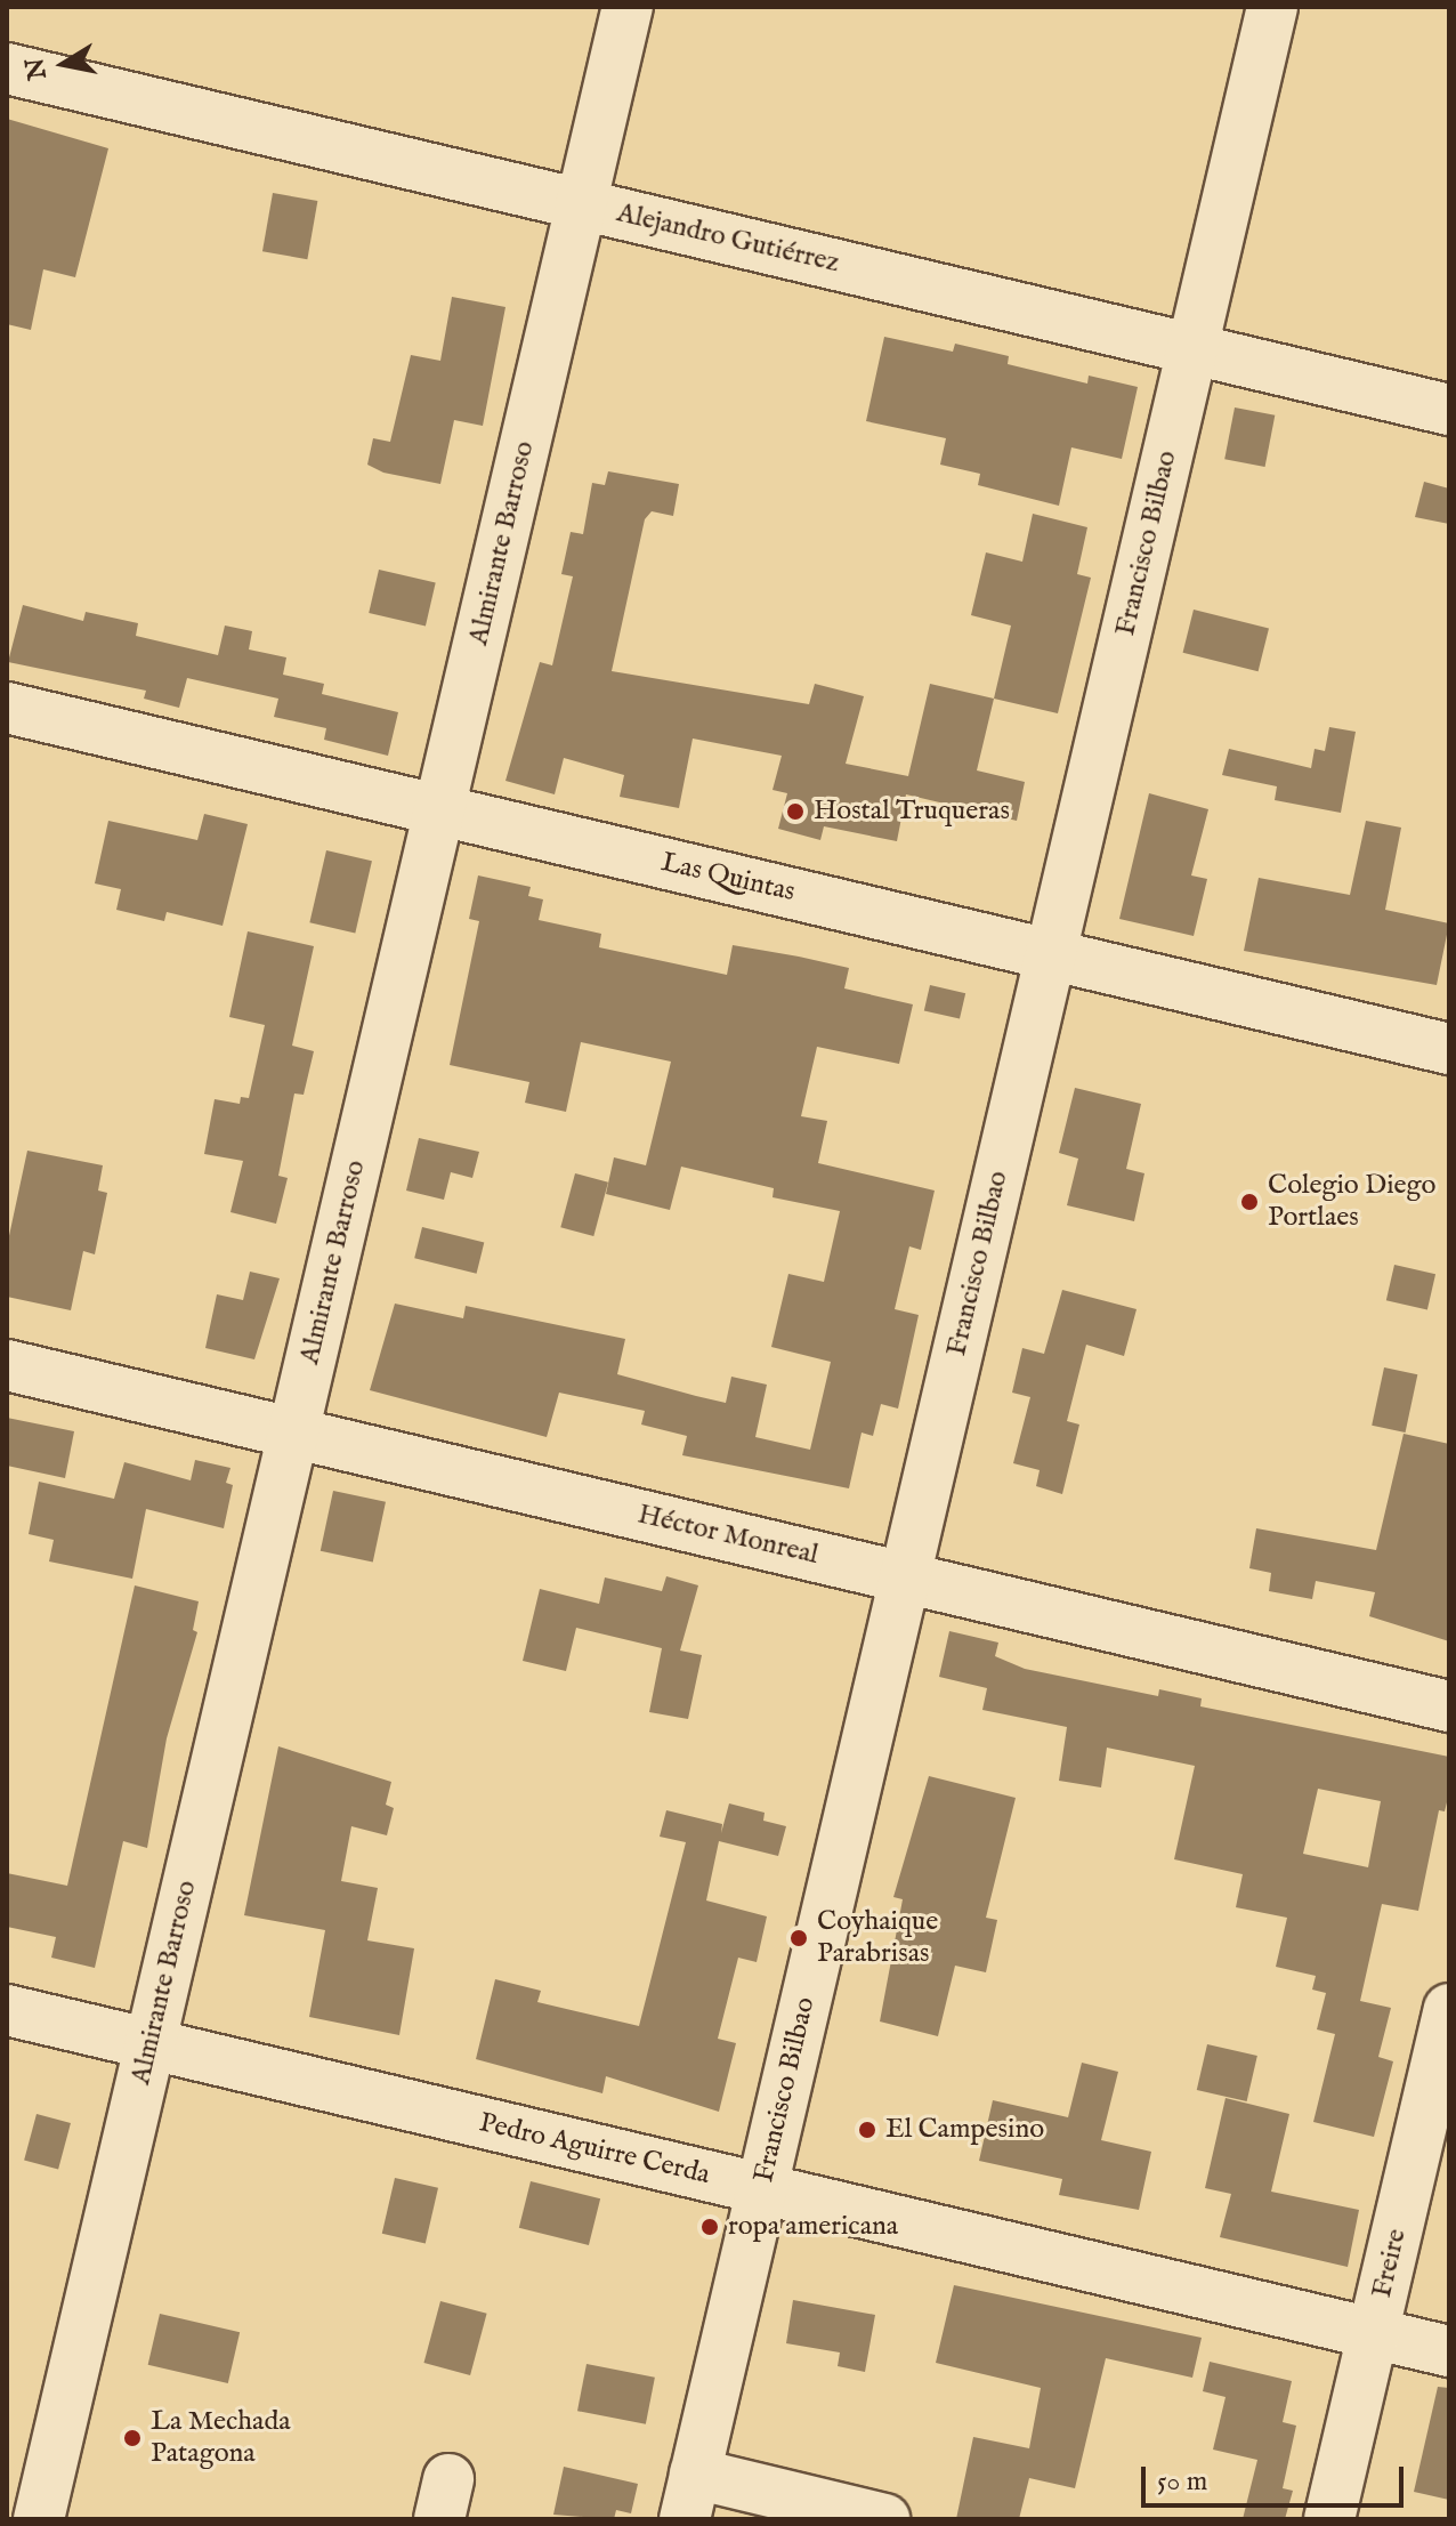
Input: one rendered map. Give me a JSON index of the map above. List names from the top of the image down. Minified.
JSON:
{"streets":{"street":["Alejandro Gutiérrez","Almirante Barroso","Francisco Bilbao","Las Quintas","Héctor Monreal","Pedro Aguirre Cerda","Freire"]},"crossings":[["Alejandro Gutiérrez","Almirante Barroso"],["Alejandro Gutiérrez","Francisco Bilbao"],["Almirante Barroso","Las Quintas"],["Almirante Barroso","Héctor Monreal"],["Almirante Barroso","Pedro Aguirre Cerda"],["Francisco Bilbao","Las Quintas"],["Francisco Bilbao","Héctor Monreal"],["Francisco Bilbao","Pedro Aguirre Cerda"],["Pedro Aguirre Cerda","Freire"]],"places":["Hostal Truqueras","Colegio Diego Portlaes","Coyhaique Parabrisas","El Campesino","ropa americana","La Mechada Patagona"],"scale_bar":"50 m","north":"left"}
